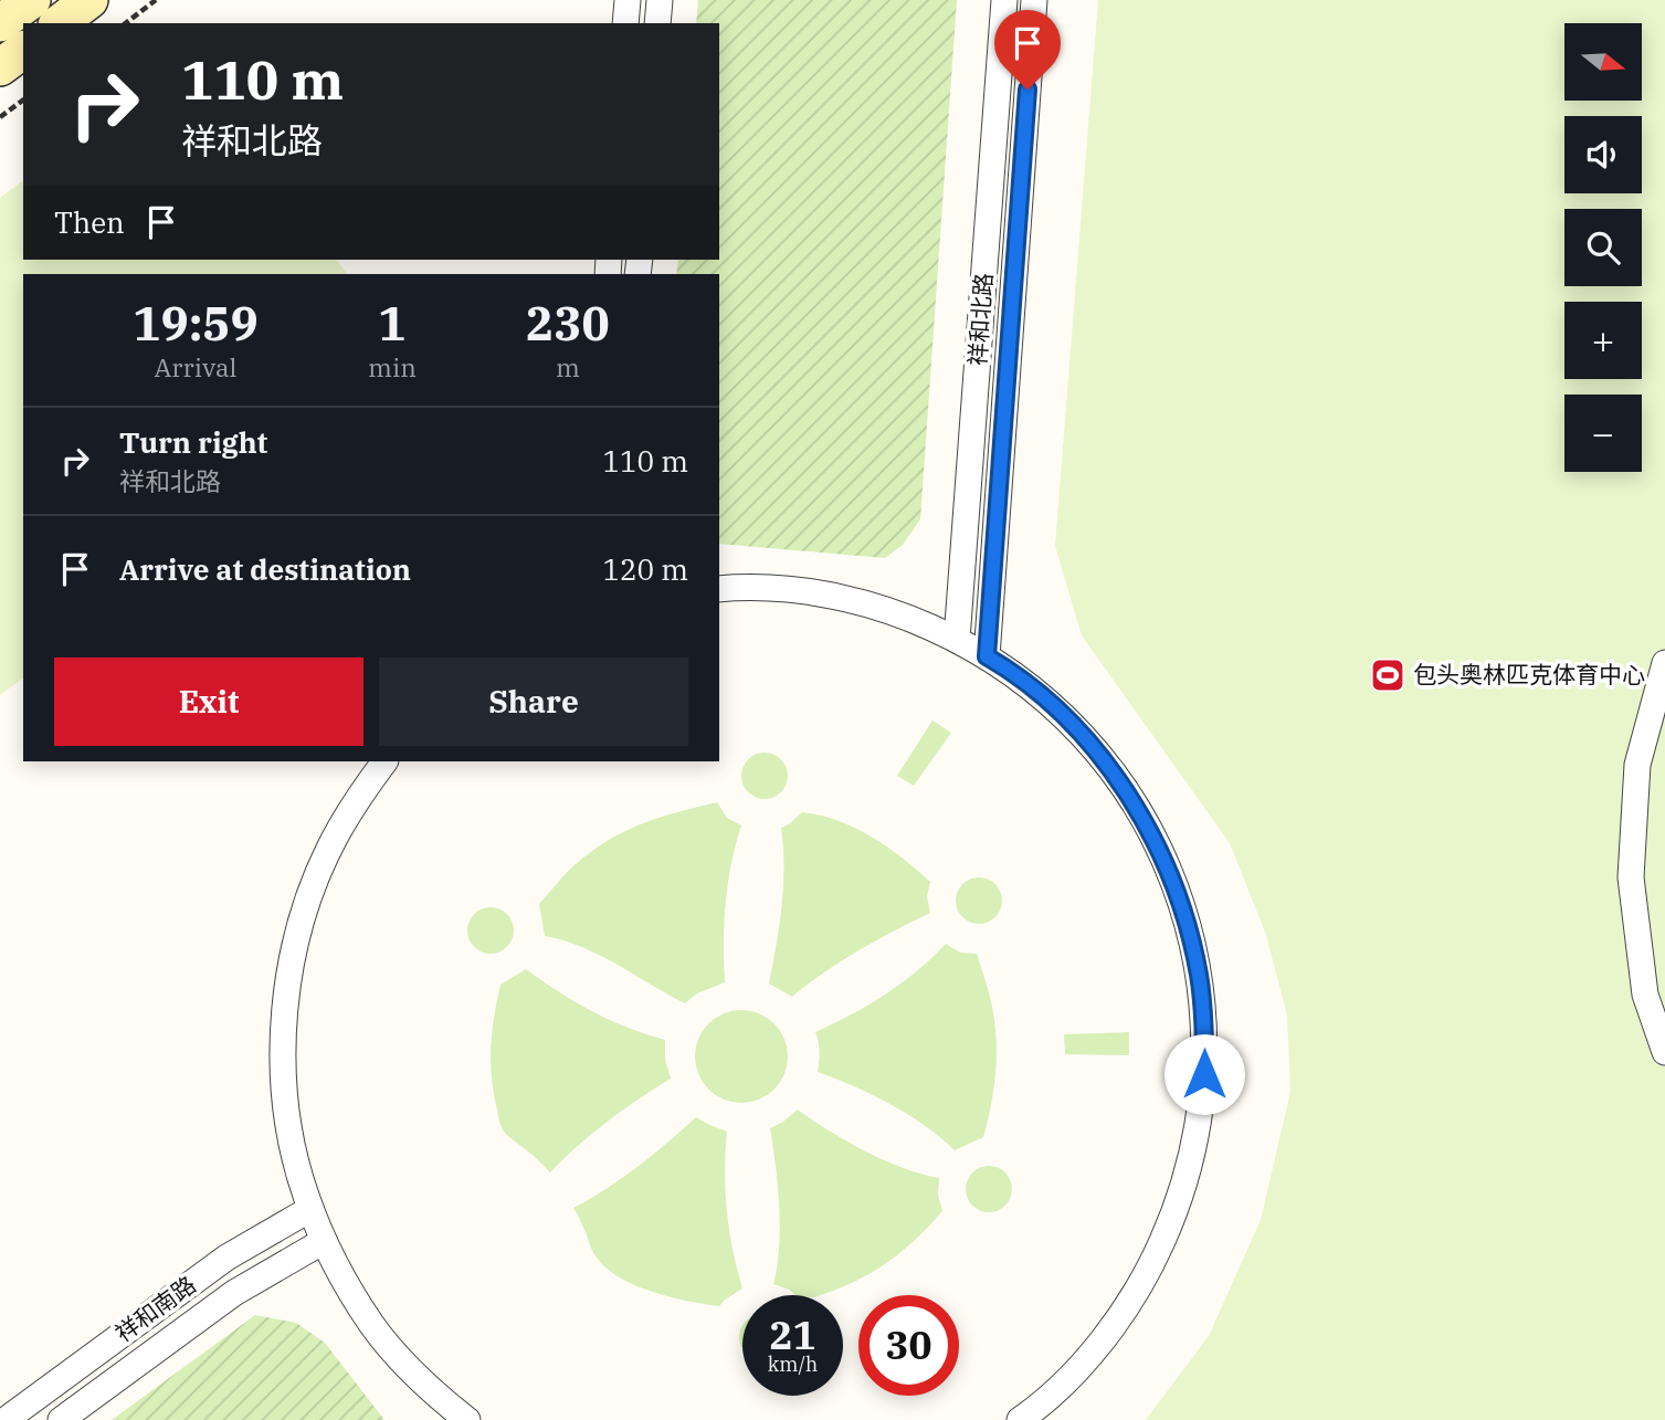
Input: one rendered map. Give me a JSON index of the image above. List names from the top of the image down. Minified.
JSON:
{"streets":{"street":["祥和北路","祥和南路"]},"places":{"sports":["包头奥林匹克体育中心"]},"north":"right","page":{"map_buttons":["+","−"],"turn":["110 m","祥和北路"],"then":"Then","eta":["19:59","Arrival","1","min","230","m"],"list":[{"name":"Turn right","note":"祥和北路","value":"110 m"},{"name":"Arrive at destination","value":"120 m"}],"buttons":["Exit","Share"],"speed":"21 km/h","limit":"30"}}
